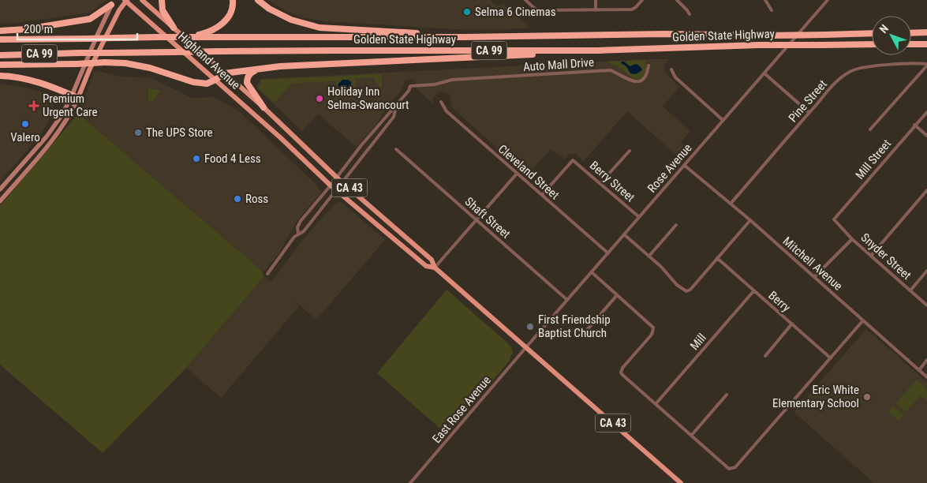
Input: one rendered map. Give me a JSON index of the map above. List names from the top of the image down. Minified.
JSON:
{"streets":{"highway":["Golden State Highway","CA 99"],"main road":["Highland Avenue","CA 43"],"street":["Auto Mall Drive","Pine Street","Mill Street","Rose Avenue","Cleveland Street","Berry Street","Shaft Street","Snyder Street","Mitchell Avenue","Berry","Mill","East Rose Avenue"]},"crossings":[["Golden State Highway","CA 99"],["Highland Avenue","CA 43"],["Pine Street","Mitchell Avenue"],["Mill Street","Snyder Street"],["Rose Avenue","Cleveland Street"],["Rose Avenue","Berry Street"],["Rose Avenue","CA 43"],["Rose Avenue","Shaft Street"],["Rose Avenue","Mitchell Avenue"],["Rose Avenue","East Rose Avenue"],["Cleveland Street","Berry Street"],["CA 43","East Rose Avenue"],["Berry","Mill"]],"places":{"other":["Selma 6 Cinemas","Holiday Inn Selma-Swancourt","Valero","The UPS Store","Food 4 Less","Ross","First Friendship Baptist Church","Eric White Elementary School"],"health":["Premium Urgent Care"]},"scale_bar":"200 m","north":"top left"}
